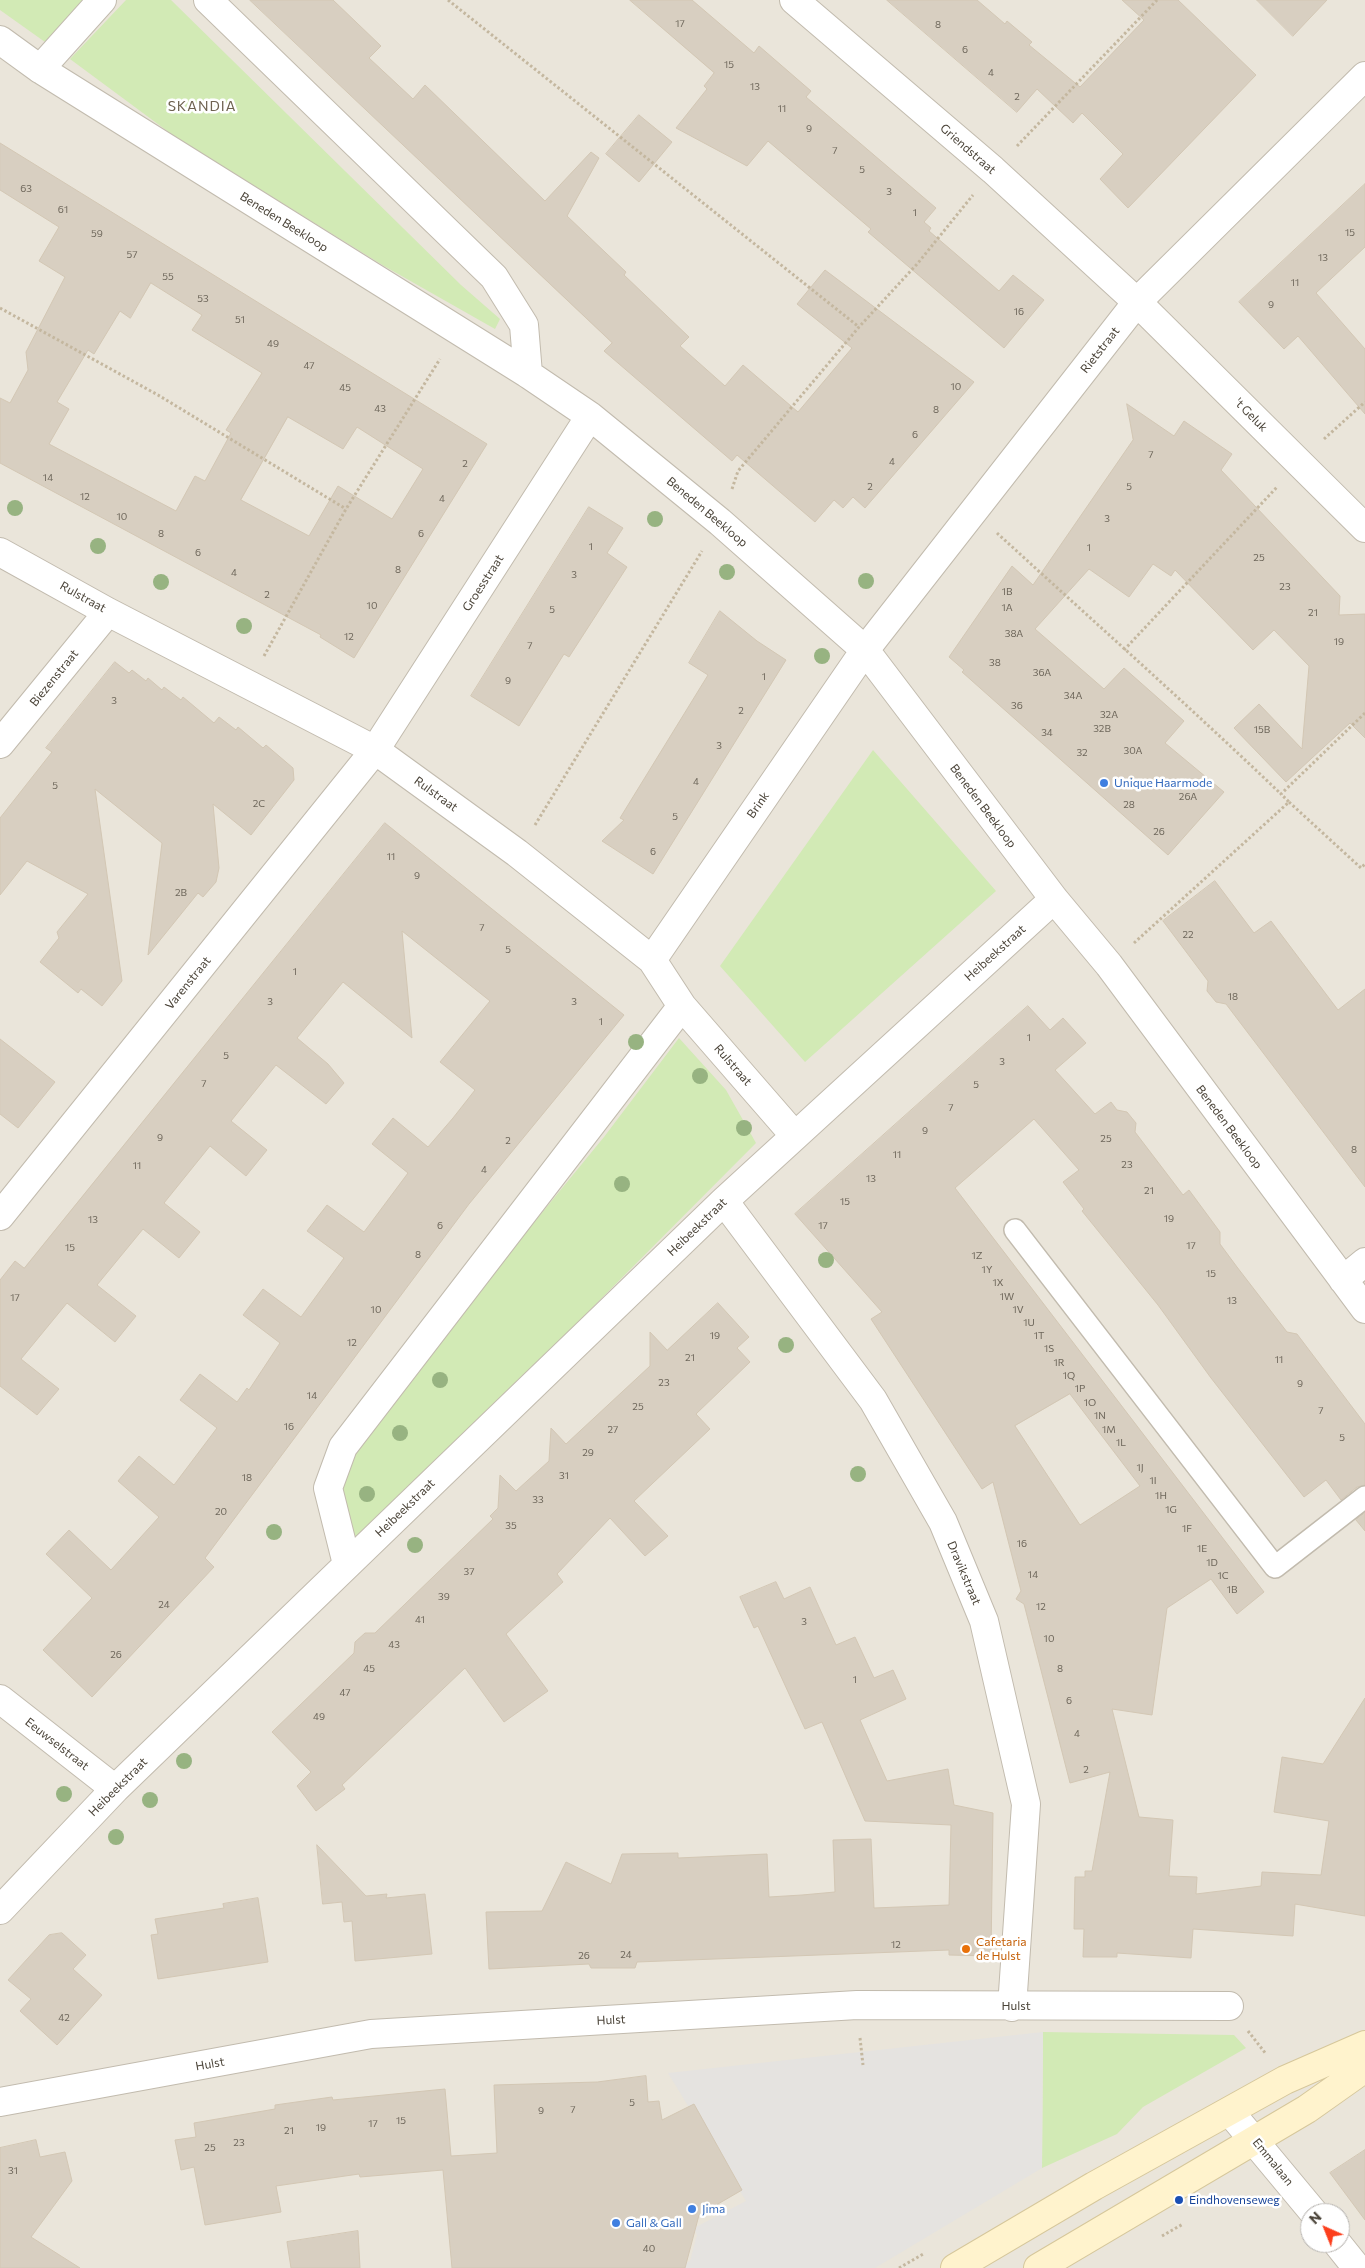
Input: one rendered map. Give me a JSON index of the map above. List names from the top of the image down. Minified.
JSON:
{"streets":{"street":["Griendstraat","Beneden Beekloop","Rietstraat","'t Geluk","Groesstraat","Rulstraat","Biezenstraat","Brink","Heibeekstraat","Varenstraat","Dravikstraat","Eeuwselstraat","Hulst","Emmalaan"]},"crossings":[["Griendstraat","Rietstraat"],["Griendstraat","'t Geluk"],["Beneden Beekloop","Rietstraat"],["Beneden Beekloop","Groesstraat"],["Beneden Beekloop","Brink"],["Beneden Beekloop","Heibeekstraat"],["Rietstraat","'t Geluk"],["Rietstraat","Brink"],["Groesstraat","Rulstraat"],["Groesstraat","Varenstraat"],["Rulstraat","Biezenstraat"],["Rulstraat","Brink"],["Rulstraat","Heibeekstraat"],["Rulstraat","Varenstraat"],["Heibeekstraat","Dravikstraat"],["Heibeekstraat","Eeuwselstraat"],["Dravikstraat","Hulst"]],"districts":["SKANDIA"],"places":["Unique Haarmode","Cafetaria de Hulst","Eindhovenseweg","Jima","Gall & Gall"],"house_numbers":["17","8","6","15","4","13","2","11","9","7","5","63","3","61","1","15","59","57","13","55","11","53","9","16","51","49","47","10","45","43","8","6","7","4","2","14","2","5","12","4","10","3","8","6","1","1","6","25","8","4","3","23","1B","2","10","1A","5","21","38A","12","19","7","38","36A","1","9","34A","3","36","2","32A","32B","15B","34","3","30A","32","4","5","26A","2C","28","5","26","6","11","9","2B","7","22","5","1","18","3","3","1","1","5","3","7","5","7","9","9","25","2","8","11","23","11","4","13","21","15","19","13","6","17","17","15","8","1Z","1Y","15","1X","1W","17","13","10","1V","1U","19","1T","12","1S","21","11","1R","1Q","23","9","1P","14","1O","25","7","1N","16","27","1M","5","1L","29","1J","31","18","1I","1H","33","1G","20","35","1F","16","1E","1D","37","14","1C","1B","39","24","12","41","3","10","43","26","45","8","1","47","6","49","4","2","12","24","26","42","5","7","9","15","17","19","21","23","25","31","40"],"north":"top left"}
